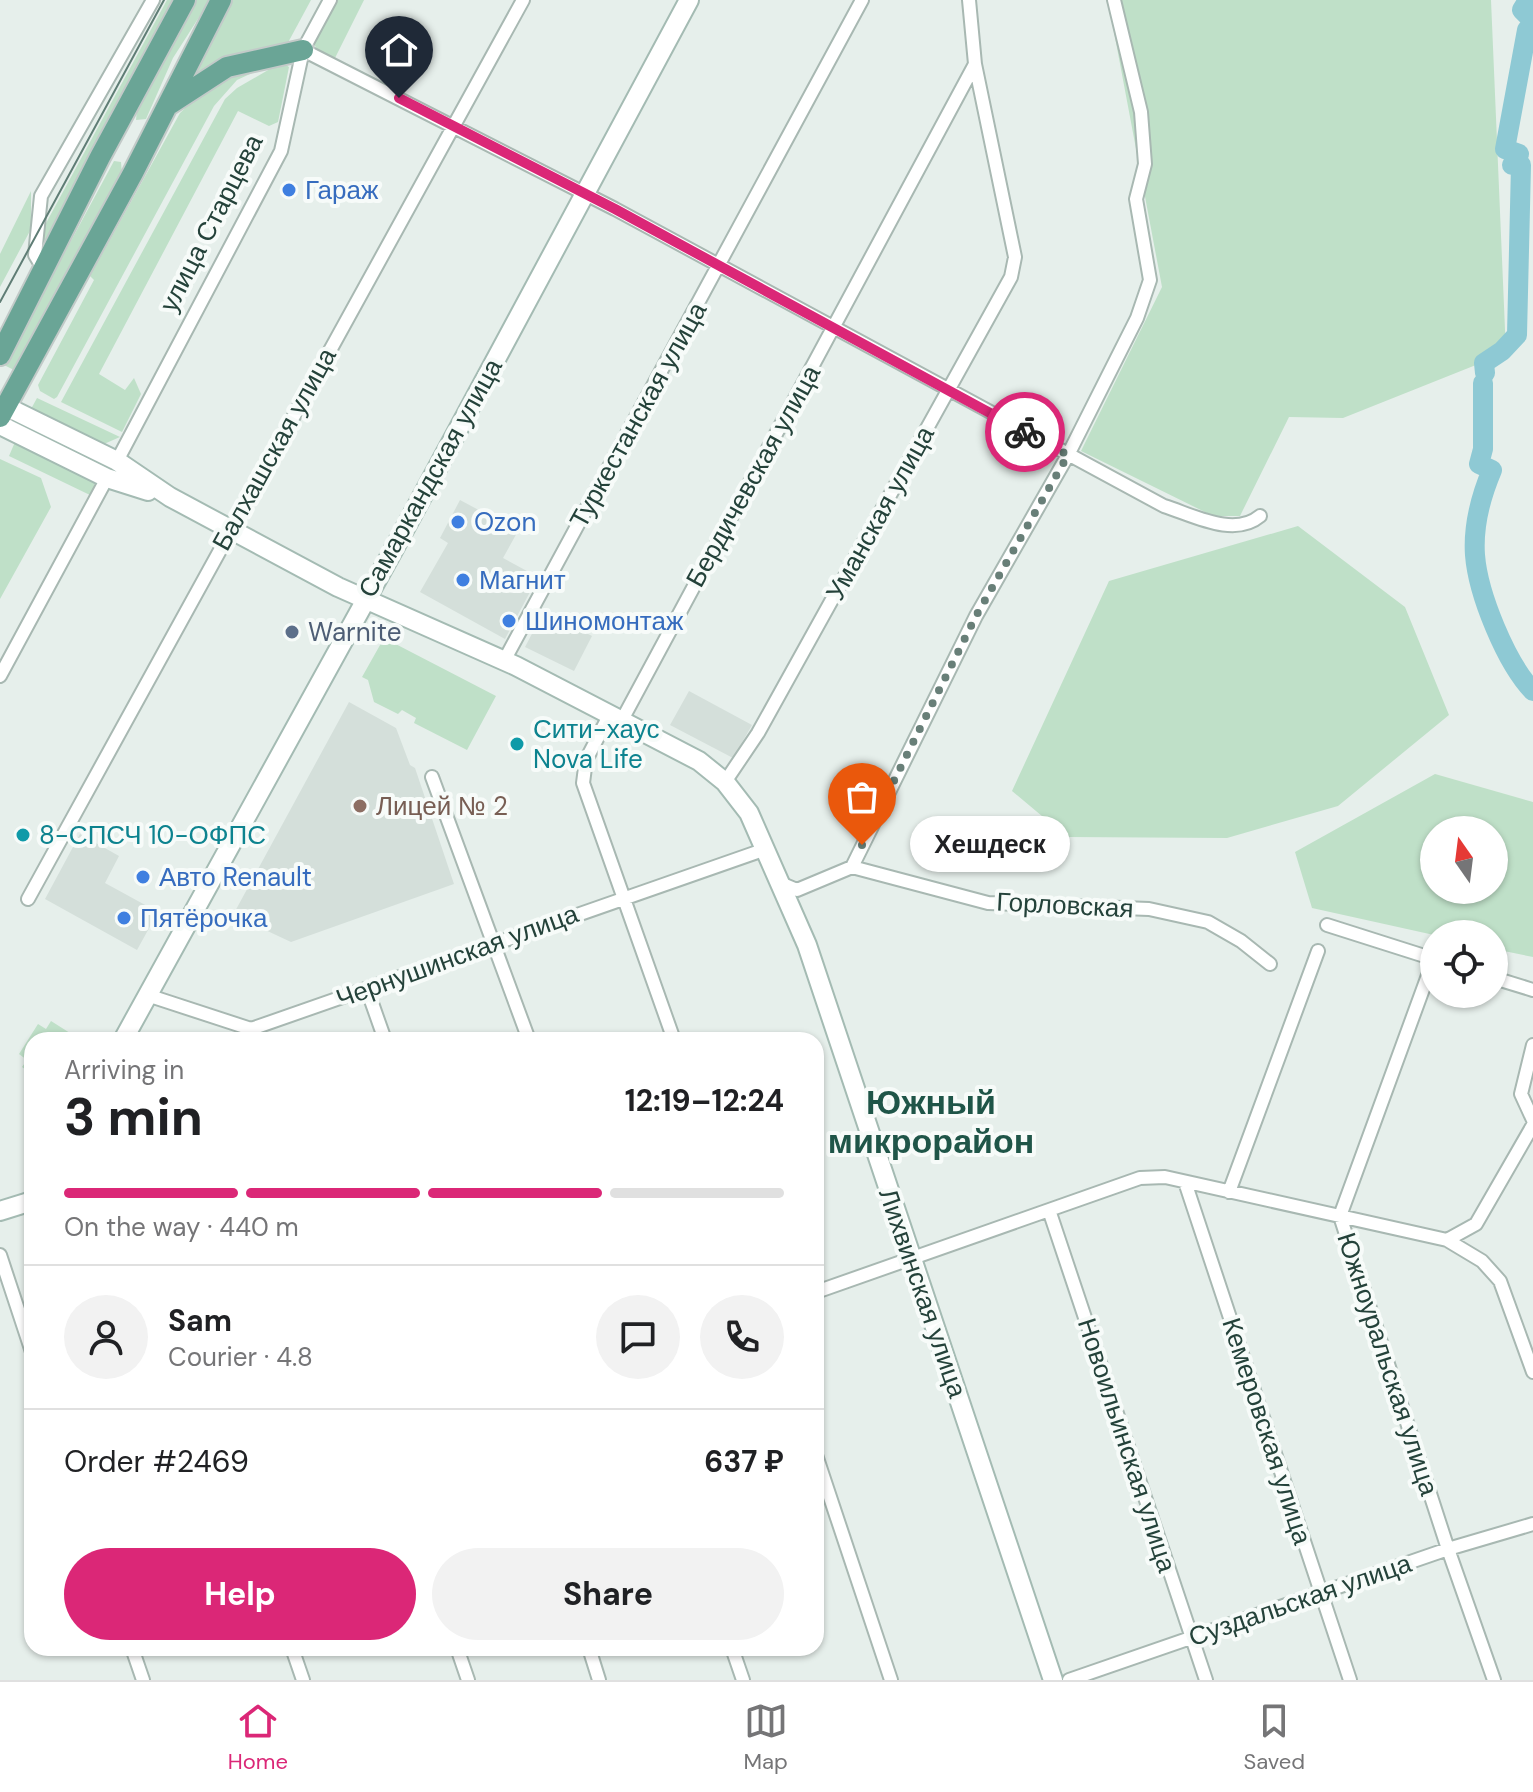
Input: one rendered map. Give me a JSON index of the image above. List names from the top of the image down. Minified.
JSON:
{"streets":{"main road":["Самаркандская улица","Лихвинская улица"],"street":["улица Старцева","Туркестанская улица","Балхашская улица","Бердичевская улица","Уманская улица","Горловская","Чернушинская улица","Южноуральская улица","Кемеровская улица","Новоильинская улица","Суздальская улица"]},"crossings":[["улица Старцева","Лихвинская улица"],["Туркестанская улица","Лихвинская улица"],["Балхашская улица","Лихвинская улица"],["Бердичевская улица","Уманская улица"],["Бердичевская улица","Чернушинская улица"],["Бердичевская улица","Лихвинская улица"],["Самаркандская улица","Чернушинская улица"],["Самаркандская улица","Лихвинская улица"],["Уманская улица","Лихвинская улица"],["Чернушинская улица","Лихвинская улица"],["Южноуральская улица","Суздальская улица"],["Кемеровская улица","Суздальская улица"],["Новоильинская улица","Суздальская улица"]],"districts":["Южный микрорайон"],"places":["Гараж","Ozon","Магнит","Шинoмонтаж","Warnite","Сити-хаус Nova Life","Лицей № 2","8-СПСЧ 10-ОФПС","Хешдеск","Авто Renault","Пятёрочка"],"north":"top","page":{"bubble":"Хешдеск","heading":["3 min","Arriving in","12:19–12:24"],"panel":["Sam","Courier · 4.8","Order #2469","637 ₽"],"bar":"On the way · 440 m","buttons":["Help","Share"],"tabs":["Home","Map","Saved"]}}
